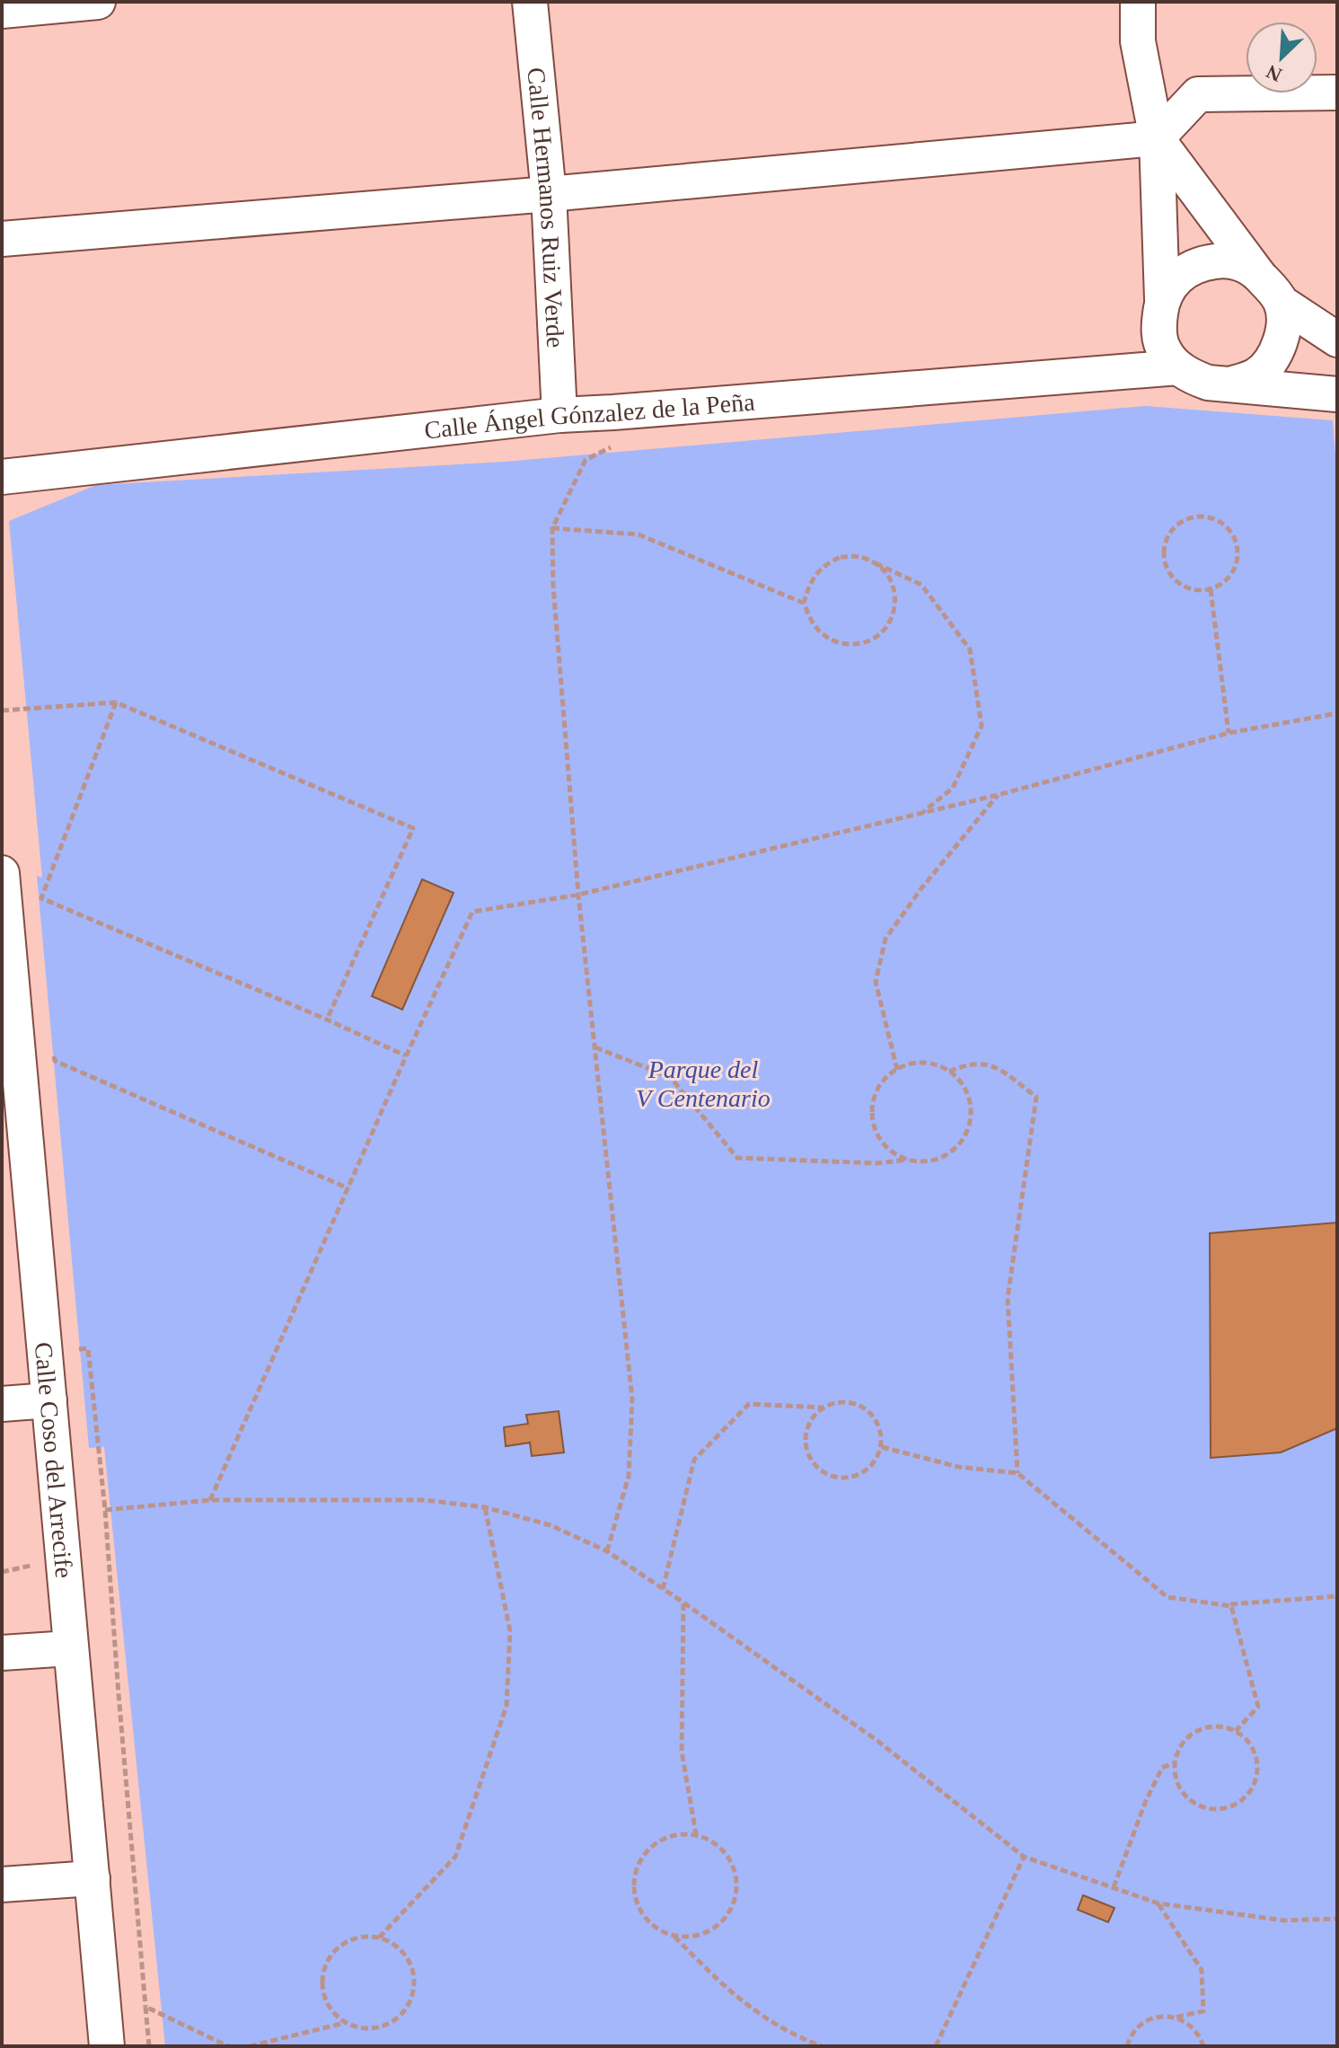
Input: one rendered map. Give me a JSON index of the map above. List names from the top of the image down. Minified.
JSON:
{"streets":{"street":["Calle Hermanos Ruiz Verde","Calle Ángel Gónzalez de la Peña","Calle Coso del Arrecife"]},"crossings":[["Calle Hermanos Ruiz Verde","Calle Ángel Gónzalez de la Peña"]],"parks":["Parque del V Centenario"],"north":"bottom left"}
